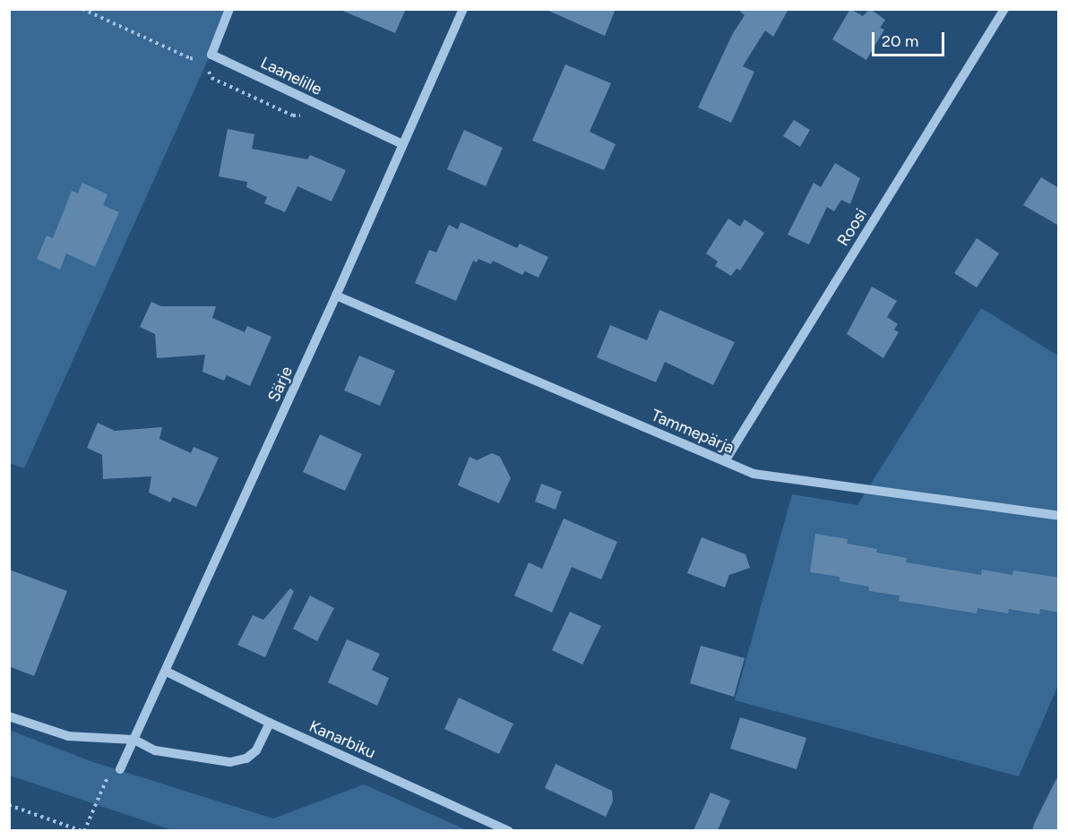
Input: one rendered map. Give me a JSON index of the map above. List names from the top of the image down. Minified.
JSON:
{"streets":{"street":["Laanelille","Roosi","Särje","Tammepärja","Kanarbiku"]},"crossings":[["Laanelille","Särje"],["Roosi","Tammepärja"],["Särje","Tammepärja"],["Särje","Kanarbiku"]],"scale_bar":"20 m"}
